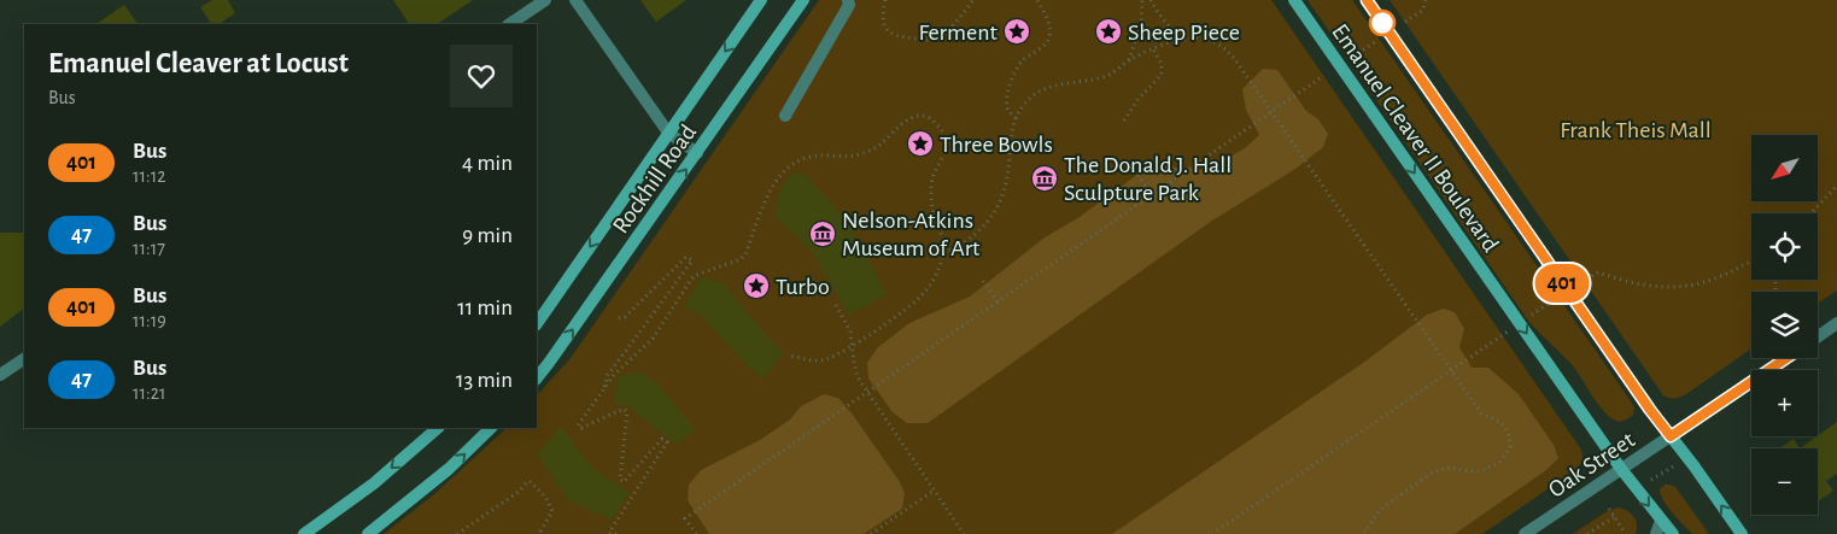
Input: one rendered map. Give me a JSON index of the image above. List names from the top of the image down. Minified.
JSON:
{"streets":{"main road":["Emanuel Cleaver II Boulevard","Rockhill Road"],"street":["Oak Street"]},"crossings":[["Emanuel Cleaver II Boulevard","Oak Street"]],"parks":["Frank Theis Mall"],"places":{"place":["Ferment","Sheep Piece","Three Bowls","Turbo"],"museum":["The Donald J. Hall Sculpture Park","Nelson-Atkins Museum of Art"]},"lines":["bus line 401"],"north":"bottom left","page":{"on_map":"401","heading":["Emanuel Cleaver at Locust","Bus"],"list":[{"mark":"401","name":"Bus","note":"11:12","value":"4 min"},{"mark":"47","name":"Bus","note":"11:17","value":"9 min"},{"mark":"401","name":"Bus","note":"11:19","value":"11 min"},{"mark":"47","name":"Bus","note":"11:21","value":"13 min"}],"map_buttons":["+","−"]}}
